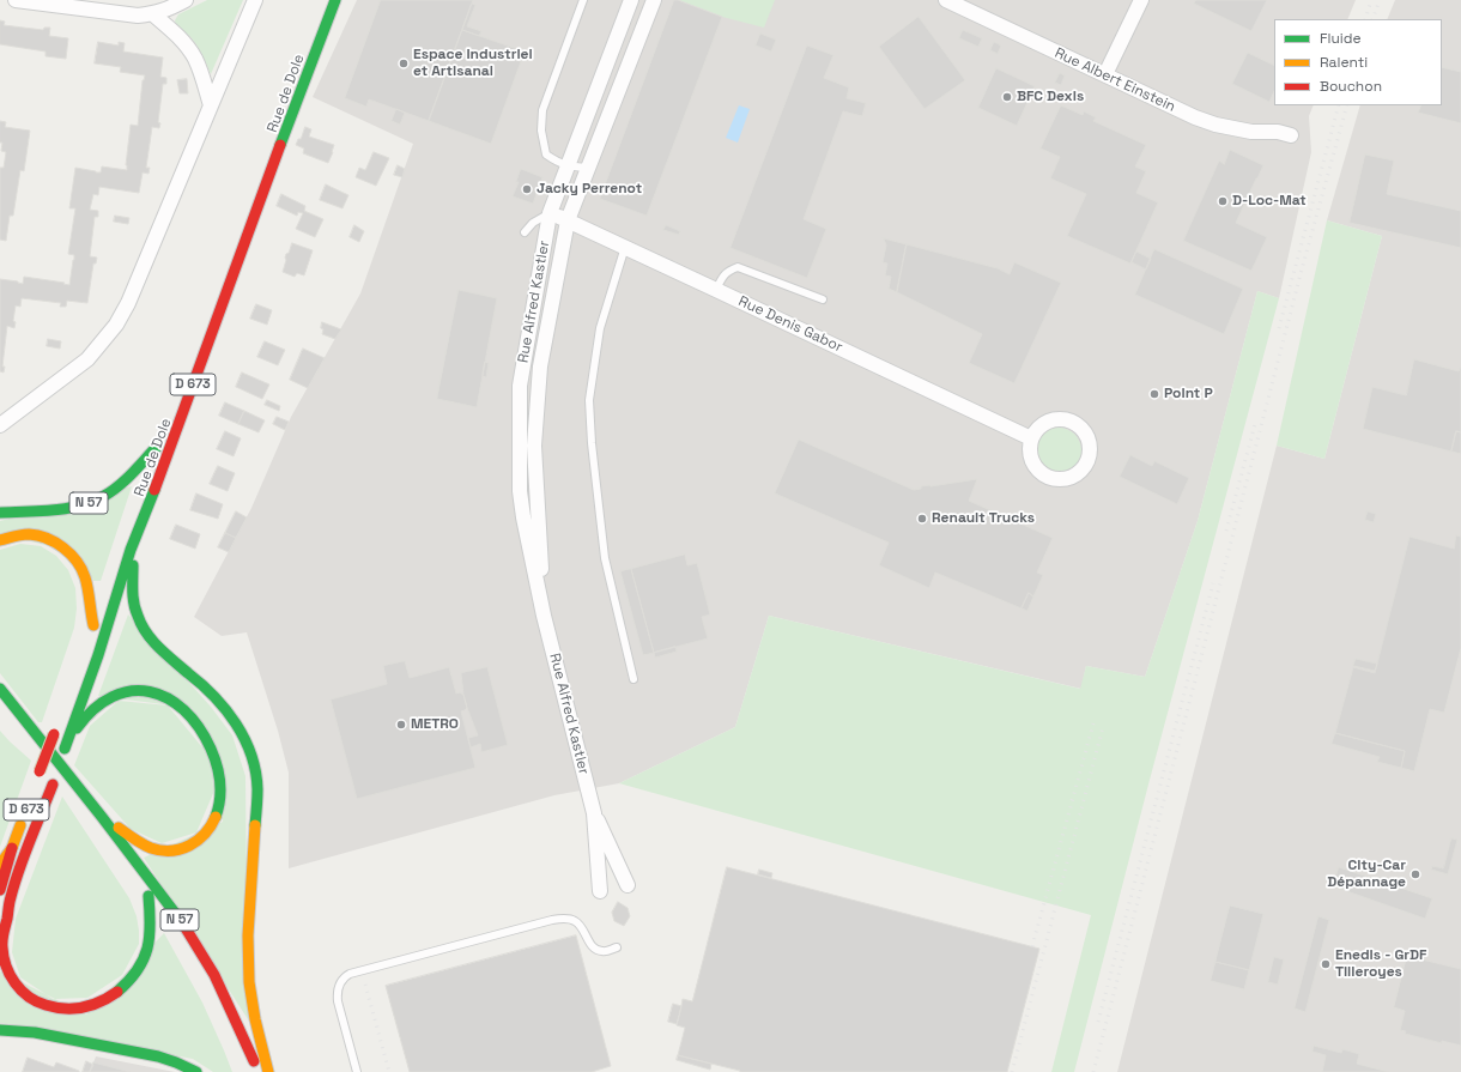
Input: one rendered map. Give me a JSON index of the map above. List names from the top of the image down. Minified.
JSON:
{"streets":{"main road":["Rue de Dole","D 673","N 57"],"street":["Rue Albert Einstein","Rue Alfred Kastler","Rue Denis Gabor"]},"crossings":[["Rue Alfred Kastler","Rue Denis Gabor"]],"places":["Espace Industriel et Artisanal","BFC Dexis","Jacky Perrenot","D-Loc-Mat","Point P","Renault Trucks","METRO","City-Car Dépannage","Enedis - GrDF Tilleroyes"],"legend":["Fluide","Ralenti","Bouchon"]}
